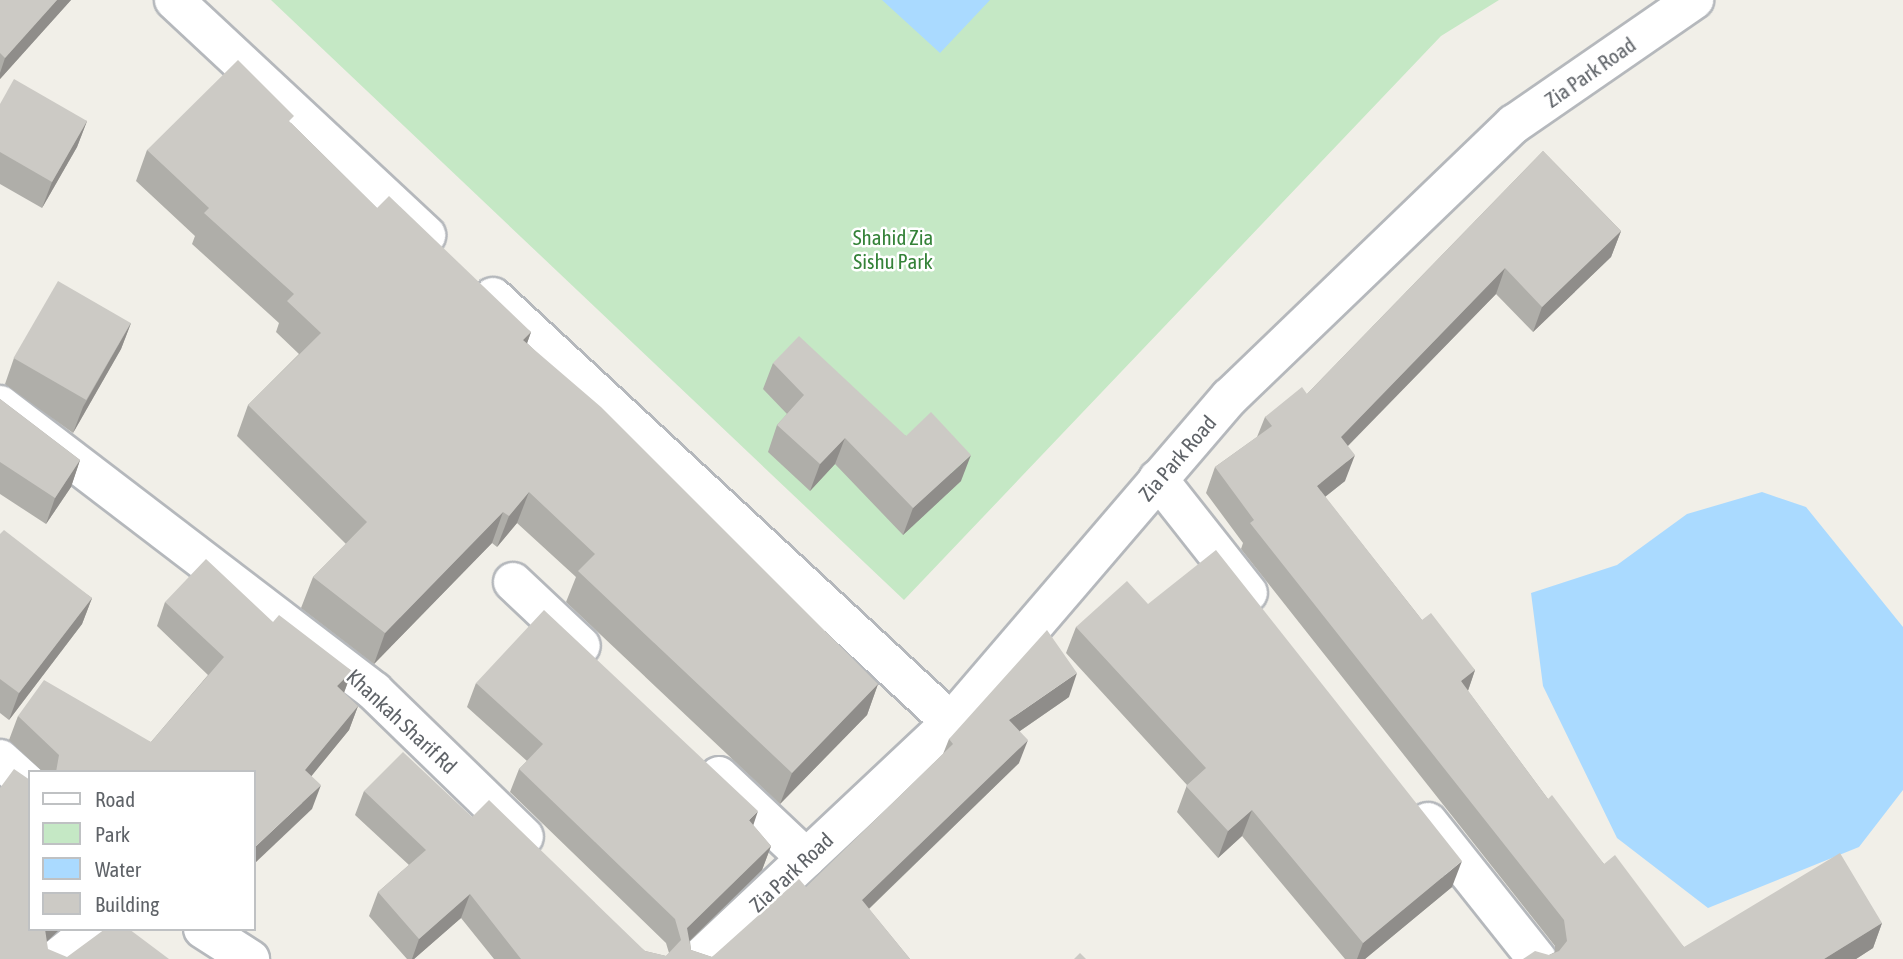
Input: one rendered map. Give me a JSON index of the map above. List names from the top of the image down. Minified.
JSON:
{"streets":{"street":["Zia Park Road","Khankah Sharif Rd"]},"parks":["Shahid Zia Sishu Park"],"legend":["Road","Park","Water","Building"]}
